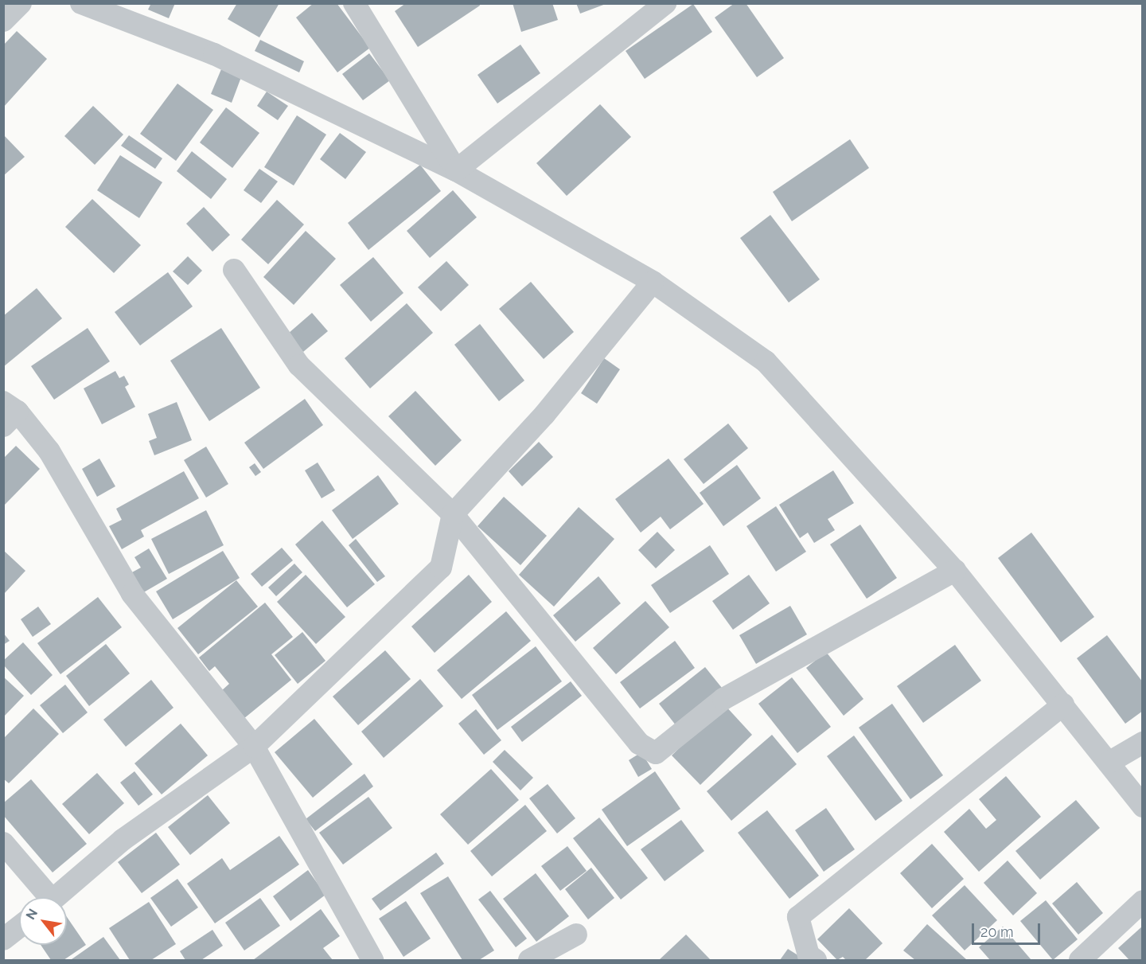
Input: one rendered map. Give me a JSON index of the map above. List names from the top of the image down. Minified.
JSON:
{"scale_bar":"20 m","north":"top left"}
